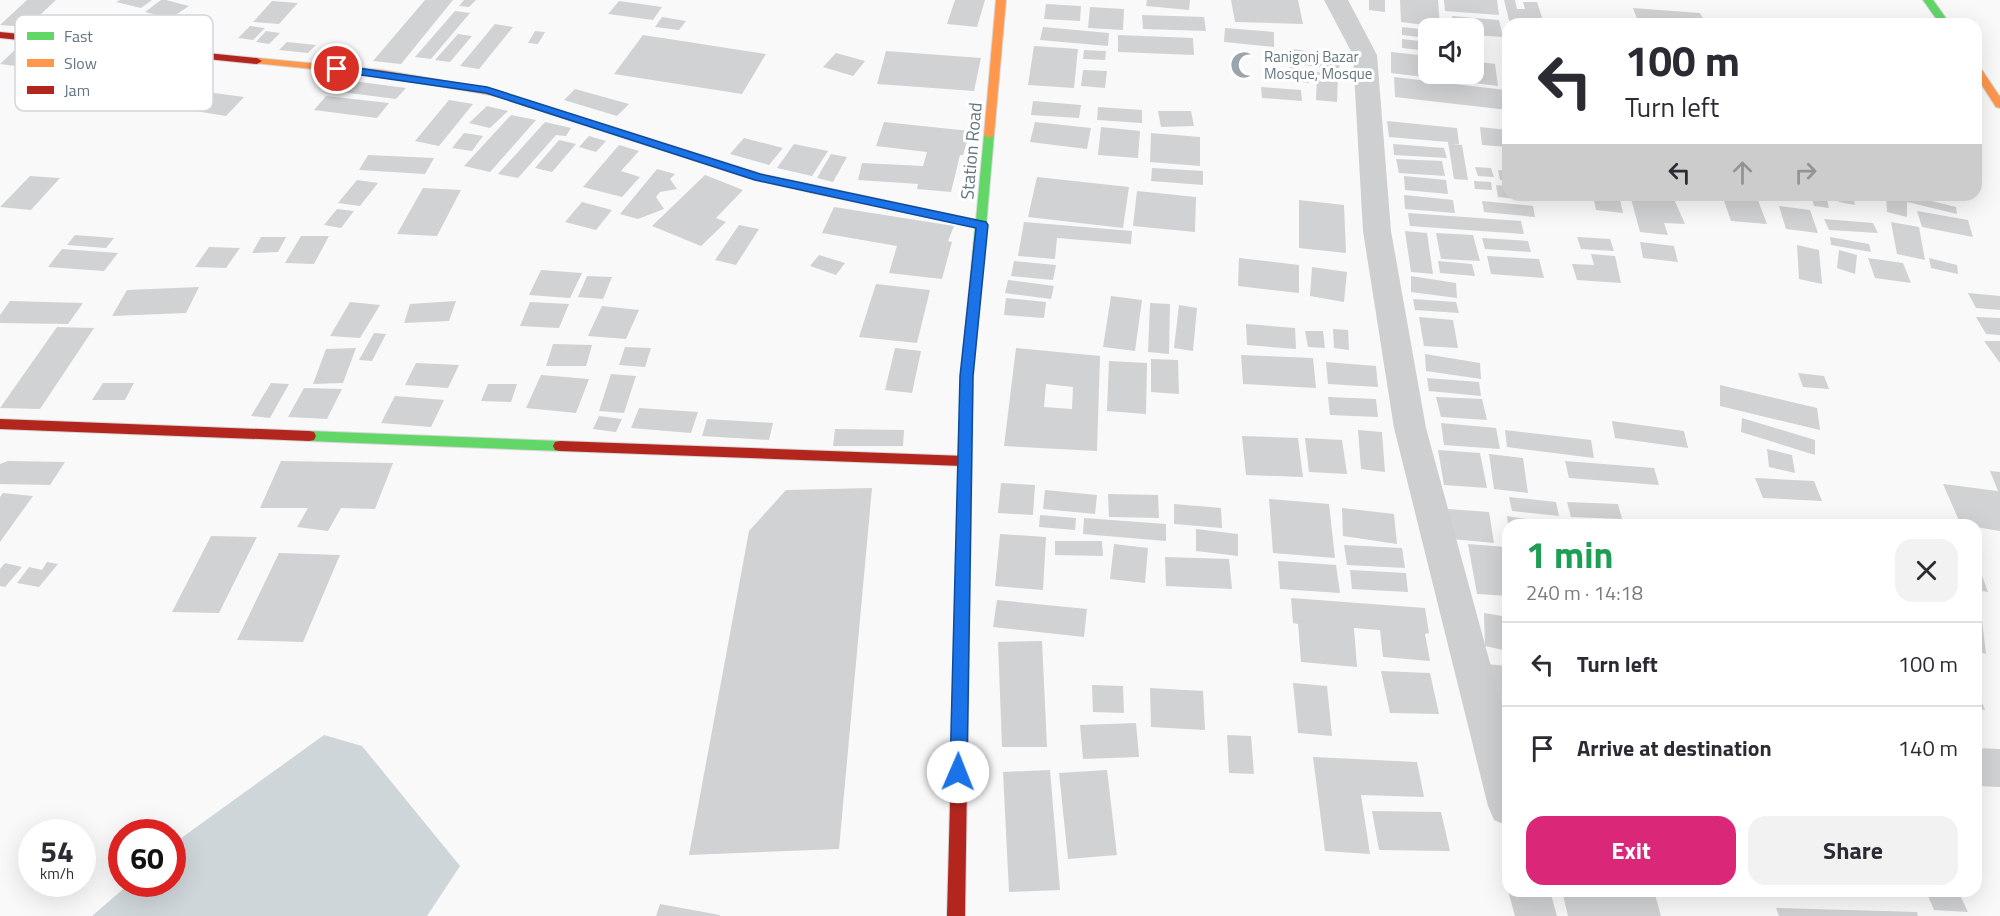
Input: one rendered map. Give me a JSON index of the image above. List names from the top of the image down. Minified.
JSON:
{"streets":{"street":["Station Road"]},"places":{"mosque":["Ranigonj Bazar Mosque, Mosque"]},"legend":["Fast","Slow","Jam"],"page":{"turn":["100 m","Turn left"],"heading":["1 min","240 m · 14:18"],"list":[{"name":"Turn left","value":"100 m"},{"name":"Arrive at destination","value":"140 m"}],"buttons":["Exit","Share"],"speed":"54 km/h","limit":"60"}}
